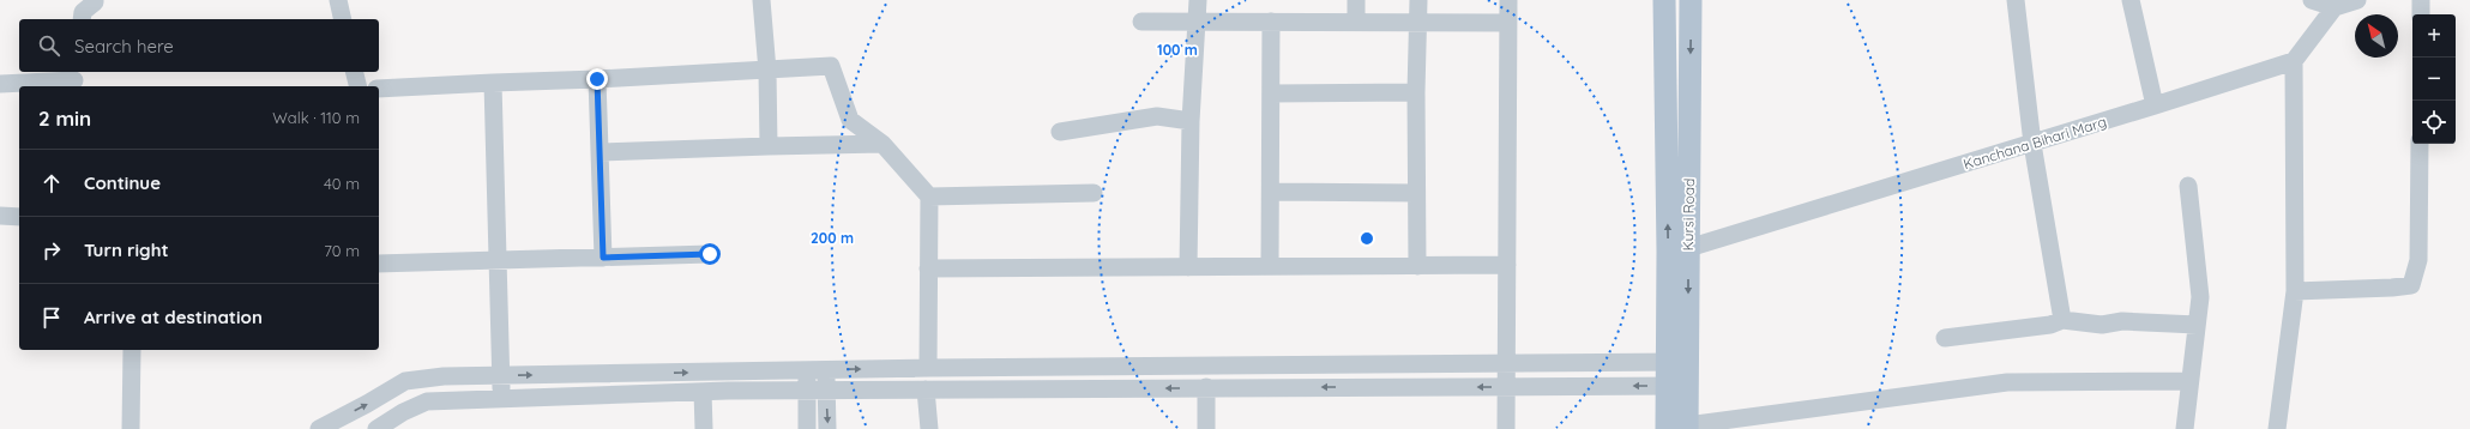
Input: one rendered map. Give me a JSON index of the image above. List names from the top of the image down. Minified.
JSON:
{"streets":{"main road":["Kursi Road"],"street":["Kanchana Bihari Marg"]},"crossings":[["Kanchana Bihari Marg","Kursi Road"]],"north":"top left","page":{"map_buttons":["+","−"],"search":"Search here","heading":["2 min","Walk · 110 m"],"list":[["Continue","40 m"],["Turn right","70 m"],"Arrive at destination"]},"rings":["100 m","200 m"]}
